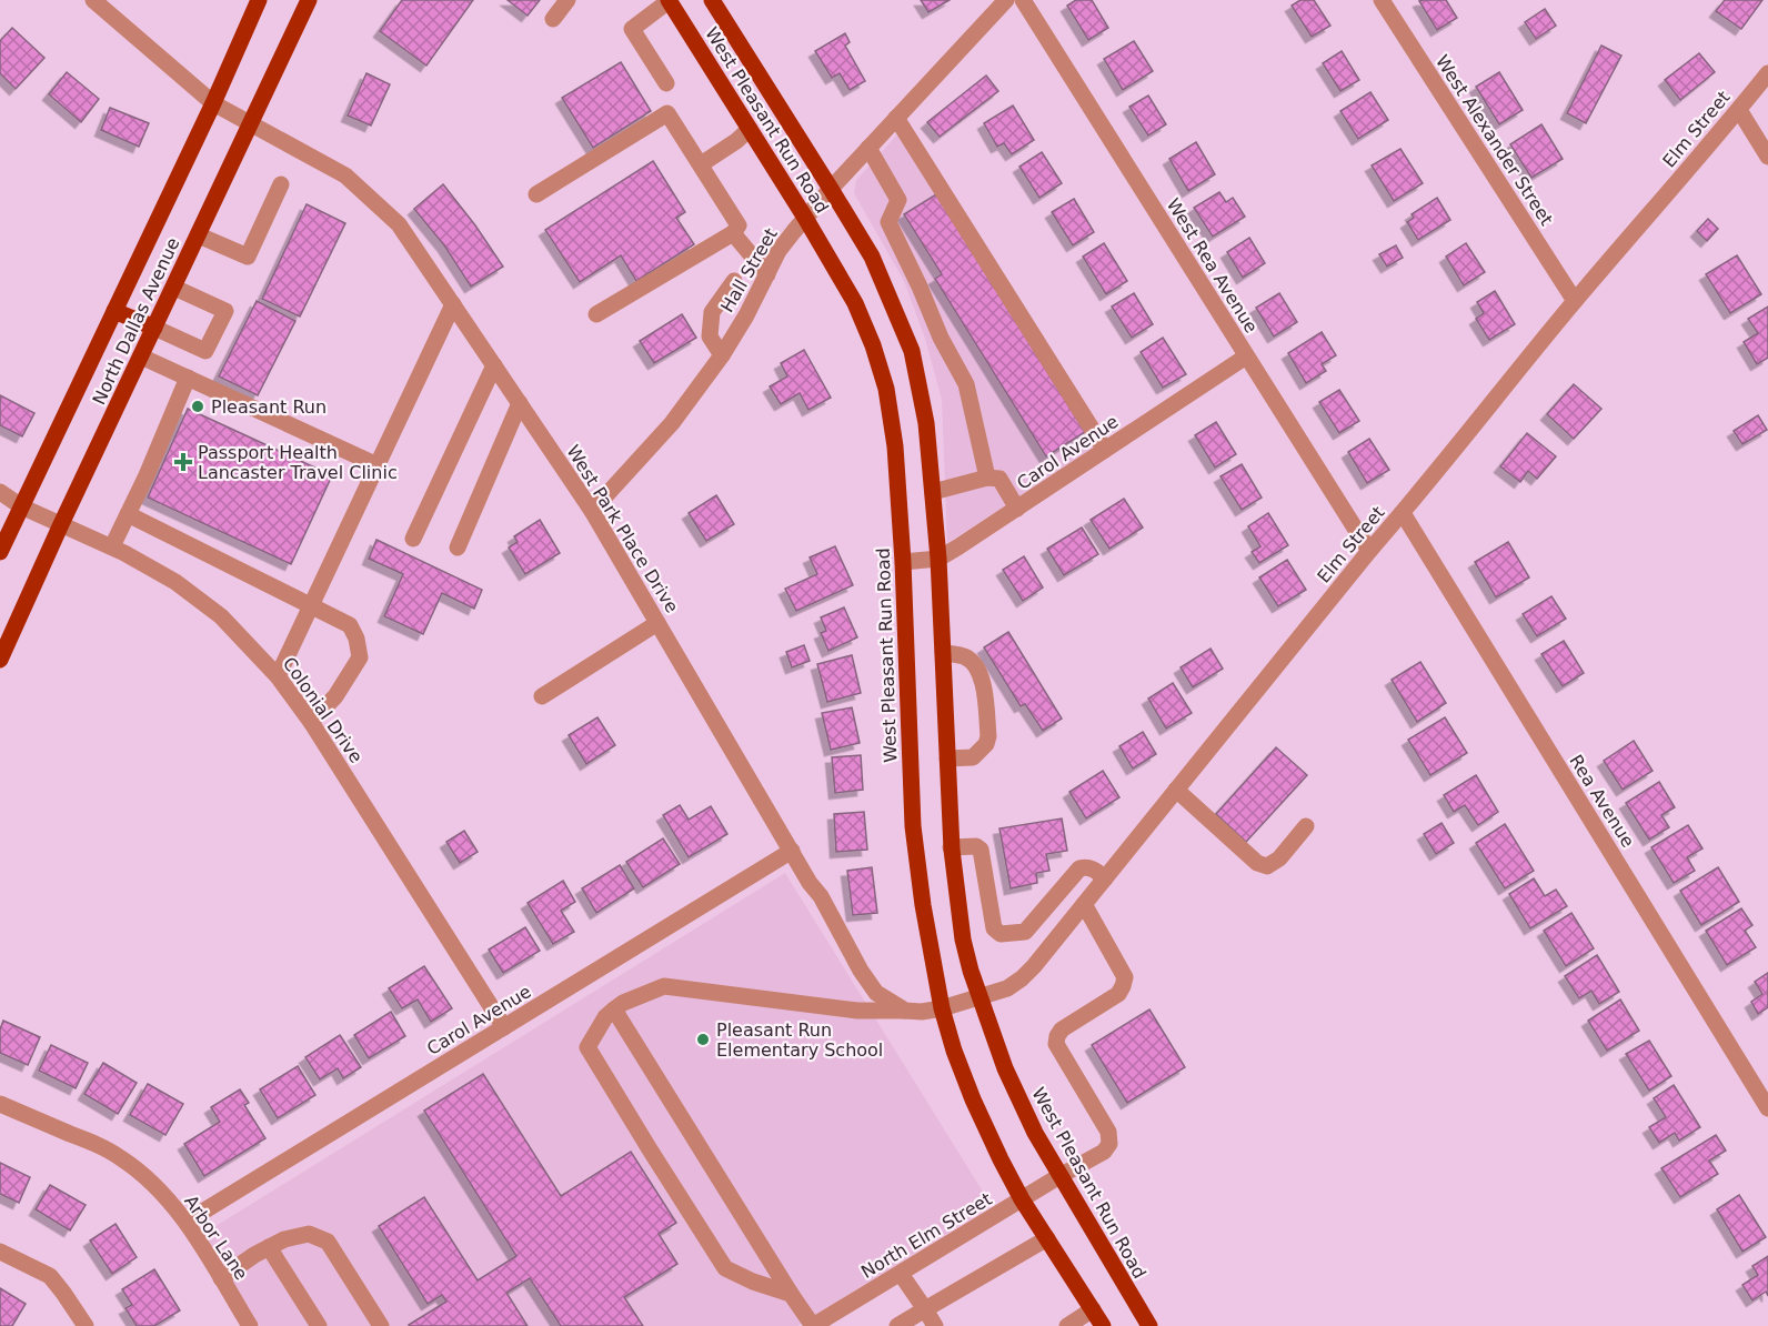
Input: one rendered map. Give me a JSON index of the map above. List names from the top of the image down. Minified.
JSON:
{"streets":{"main road":["West Pleasant Run Road","North Dallas Avenue"],"street":["Elm Street","West Alexander Street","West Rea Avenue","Hall Street","Carol Avenue","West Park Place Drive","Colonial Drive","Rea Avenue","North Elm Street","Arbor Lane"]},"crossings":[["West Pleasant Run Road","Elm Street"],["West Pleasant Run Road","Hall Street"],["West Pleasant Run Road","Carol Avenue"],["West Pleasant Run Road","North Elm Street"],["Elm Street","West Alexander Street"],["Elm Street","West Rea Avenue"],["Elm Street","Rea Avenue"],["Elm Street","North Elm Street"],["West Rea Avenue","Carol Avenue"],["Hall Street","West Park Place Drive"],["North Dallas Avenue","West Park Place Drive"],["North Dallas Avenue","Colonial Drive"],["Carol Avenue","West Park Place Drive"],["Carol Avenue","Colonial Drive"],["Carol Avenue","Arbor Lane"]],"places":{"other":["Pleasant Run","Pleasant Run Elementary School"],"health":["Passport Health Lancaster Travel Clinic"]}}
